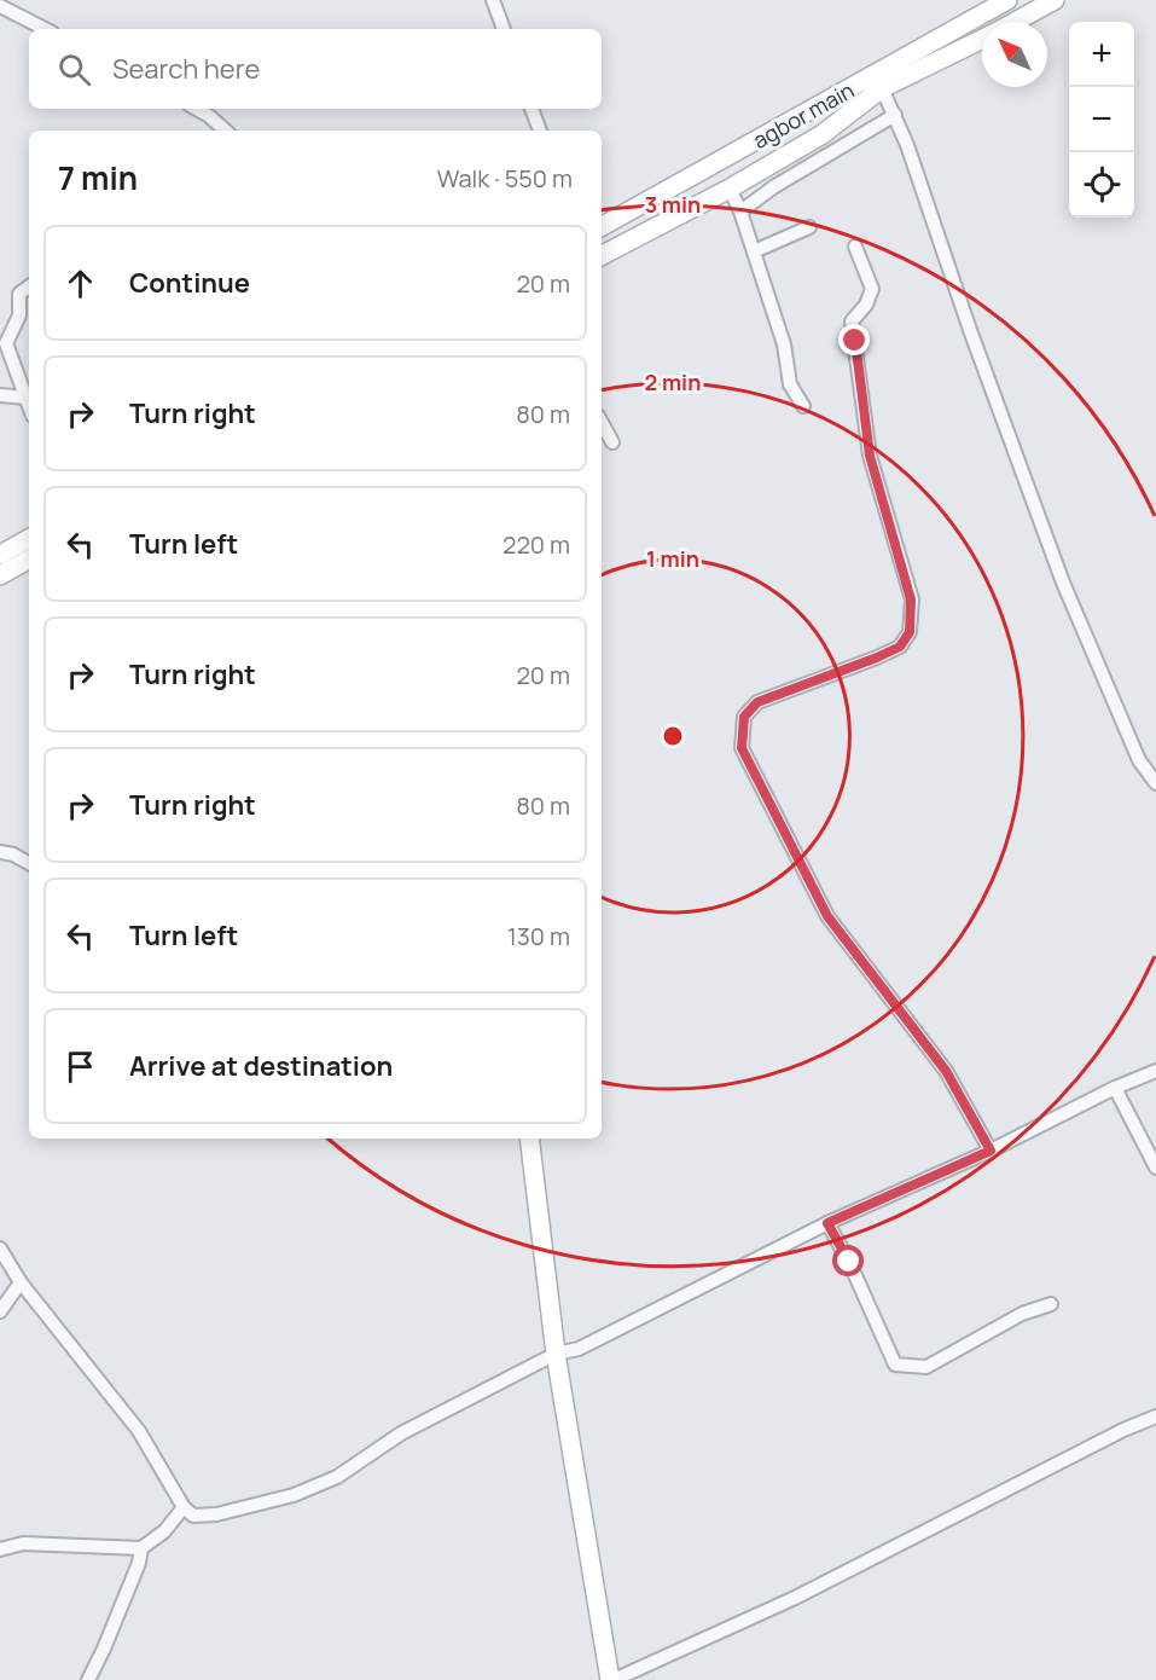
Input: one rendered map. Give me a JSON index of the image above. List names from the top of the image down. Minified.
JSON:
{"streets":{"main road":["agbor main"]},"north":"top left","page":{"map_buttons":["+","−"],"search":"Search here","heading":["7 min","Walk · 550 m"],"list":[["Continue","20 m"],["Turn right","80 m"],["Turn left","220 m"],["Turn right","20 m"],["Turn right","80 m"],["Turn left","130 m"],"Arrive at destination"]},"rings":["3 min","2 min","1 min"]}
